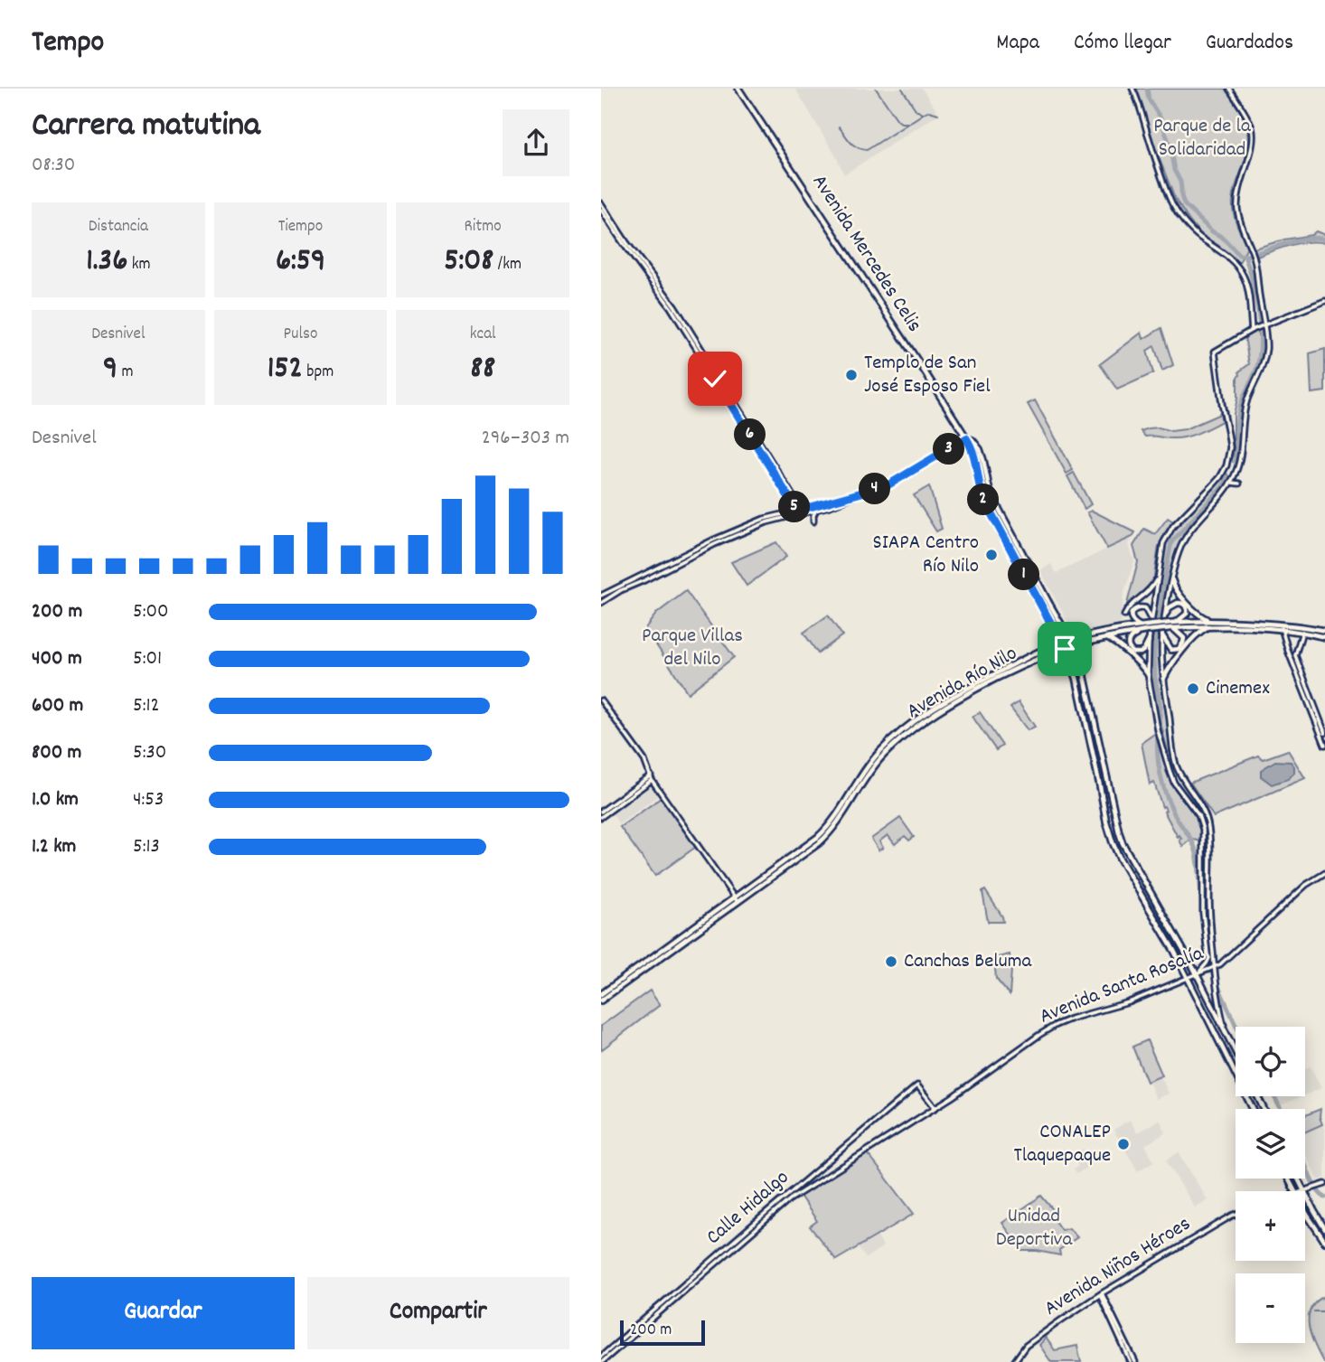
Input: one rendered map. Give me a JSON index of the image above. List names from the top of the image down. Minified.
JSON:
{"streets":{"main road":["Avenida Mercedes Celis","Avenida Río Nilo"],"street":["Avenida Santa Rosalía","Calle Hidalgo","Avenida Niños Héroes"]},"crossings":[["Avenida Mercedes Celis","Avenida Río Nilo"],["Avenida Mercedes Celis","Avenida Santa Rosalía"],["Avenida Santa Rosalía","Calle Hidalgo"]],"parks":["Parque de la Solidaridad","Parque Villas del Nilo","Unidad Deportiva"],"places":["Templo de San José Esposo Fiel","SIAPA Centro Río Nilo","Cinemex","Canchas Beluma","CONALEP Tlaquepaque"],"scale_bar":"200 m","page":{"header":"Tempo","nav":["Mapa","Cómo llegar","Guardados"],"heading":["Carrera matutina","08:30"],"stats":[["Distancia","1.36 km"],["Tiempo","6:59"],["Ritmo","5:08 /km"],["Desnivel","9 m"],["Pulso","152 bpm"],["kcal","88"]],"chart":["Desnivel","296–303 m"],"pins":["6","3","4","2","5","1"],"list":[{"name":"200 m","note":"5:00"},{"name":"400 m","note":"5:01"},{"name":"600 m","note":"5:12"},{"name":"800 m","note":"5:30"},{"name":"1.0 km","note":"4:53"},{"name":"1.2 km","note":"5:13"}],"map_buttons":["+","−"],"buttons":["Guardar","Compartir"],"scale":"200 m"}}
